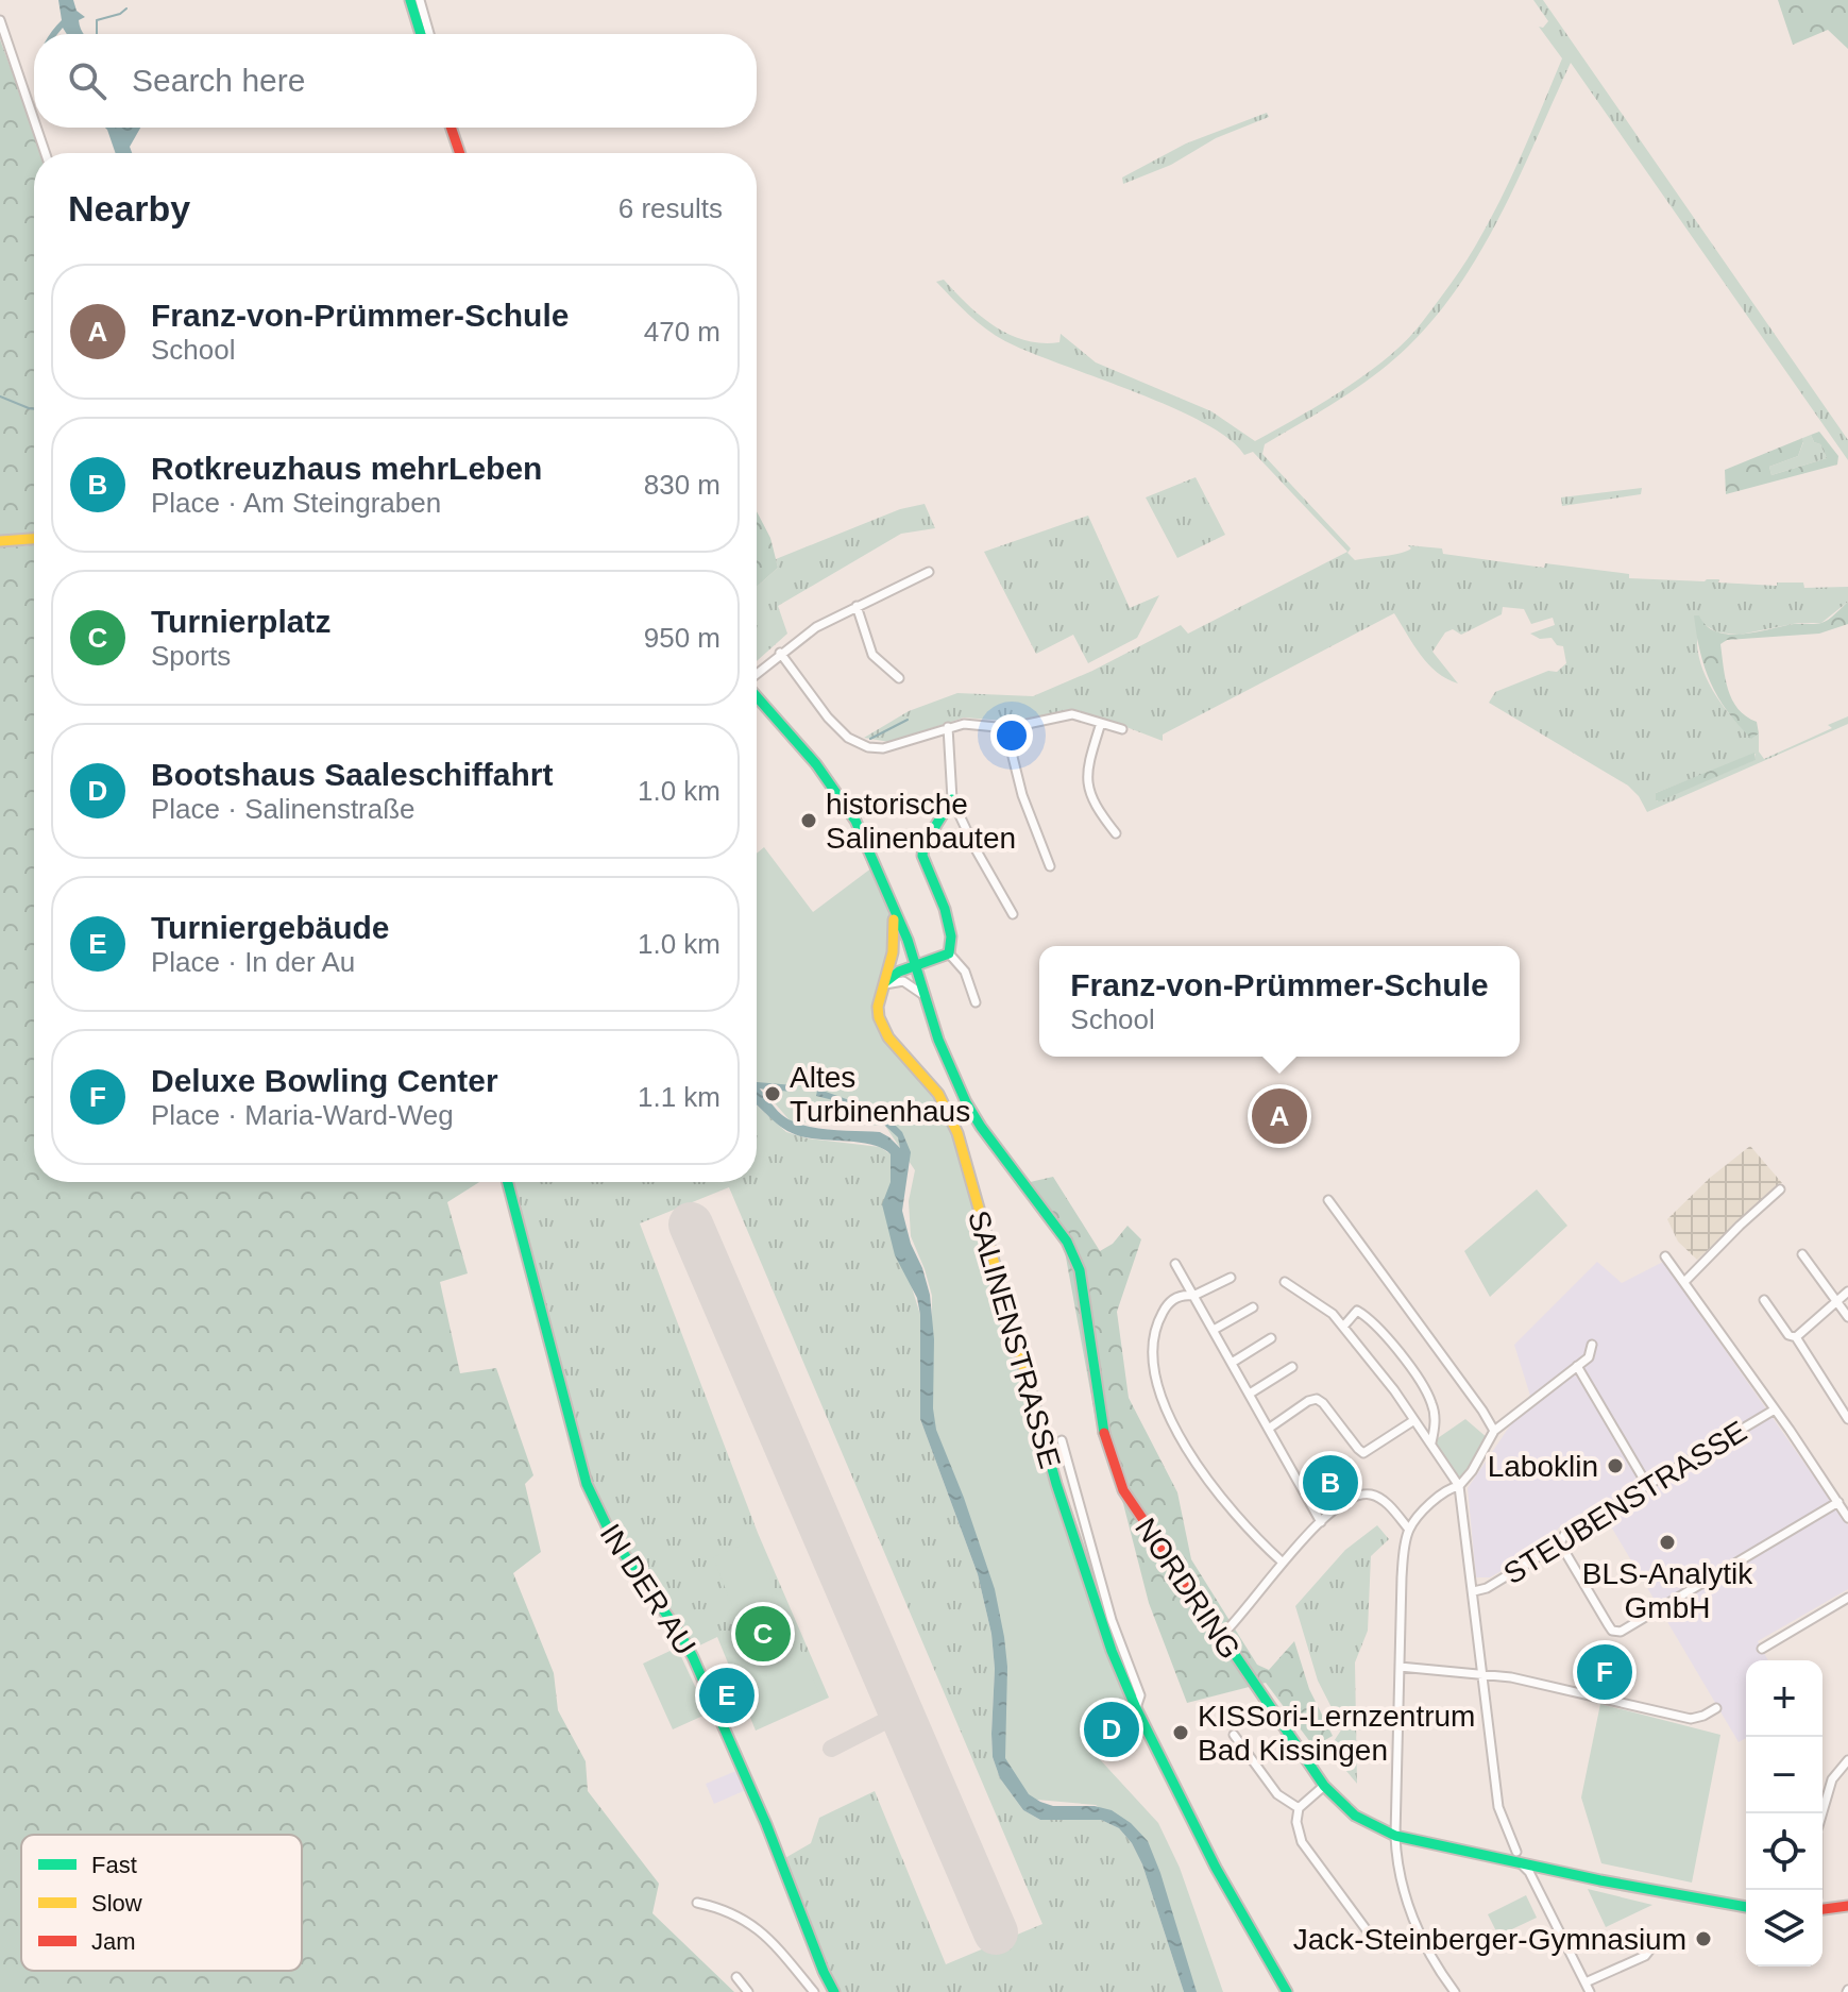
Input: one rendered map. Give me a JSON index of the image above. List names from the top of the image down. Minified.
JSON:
{"streets":{"street":["SALINENSTRASSE","STEUBENSTRASSE","NORDRING","IN DER AU"]},"crossings":[["SALINENSTRASSE","NORDRING"]],"places":["historische Salinenbauten","Altes Turbinenhaus","Laboklin","BLS-Analytik GmbH","KISSori-Lernzentrum Bad Kissingen","Jack-Steinberger-Gymnasium"],"legend":["Fast","Slow","Jam"],"page":{"search":"Search here","heading":["Nearby","6 results"],"list":[{"mark":"A","name":"Franz-von-Prümmer-Schule","note":"School","value":"470 m"},{"mark":"B","name":"Rotkreuzhaus mehrLeben","note":"Place · Am Steingraben","value":"830 m"},{"mark":"C","name":"Turnierplatz","note":"Sports","value":"950 m"},{"mark":"D","name":"Bootshaus Saaleschiffahrt","note":"Place · Salinenstraße","value":"1.0 km"},{"mark":"E","name":"Turniergebäude","note":"Place · In der Au","value":"1.0 km"},{"mark":"F","name":"Deluxe Bowling Center","note":"Place · Maria-Ward-Weg","value":"1.1 km"}],"popup":["Franz-von-Prümmer-Schule","School"],"pins":["A","B","C","F","E","D"],"map_buttons":["+","−"]}}
